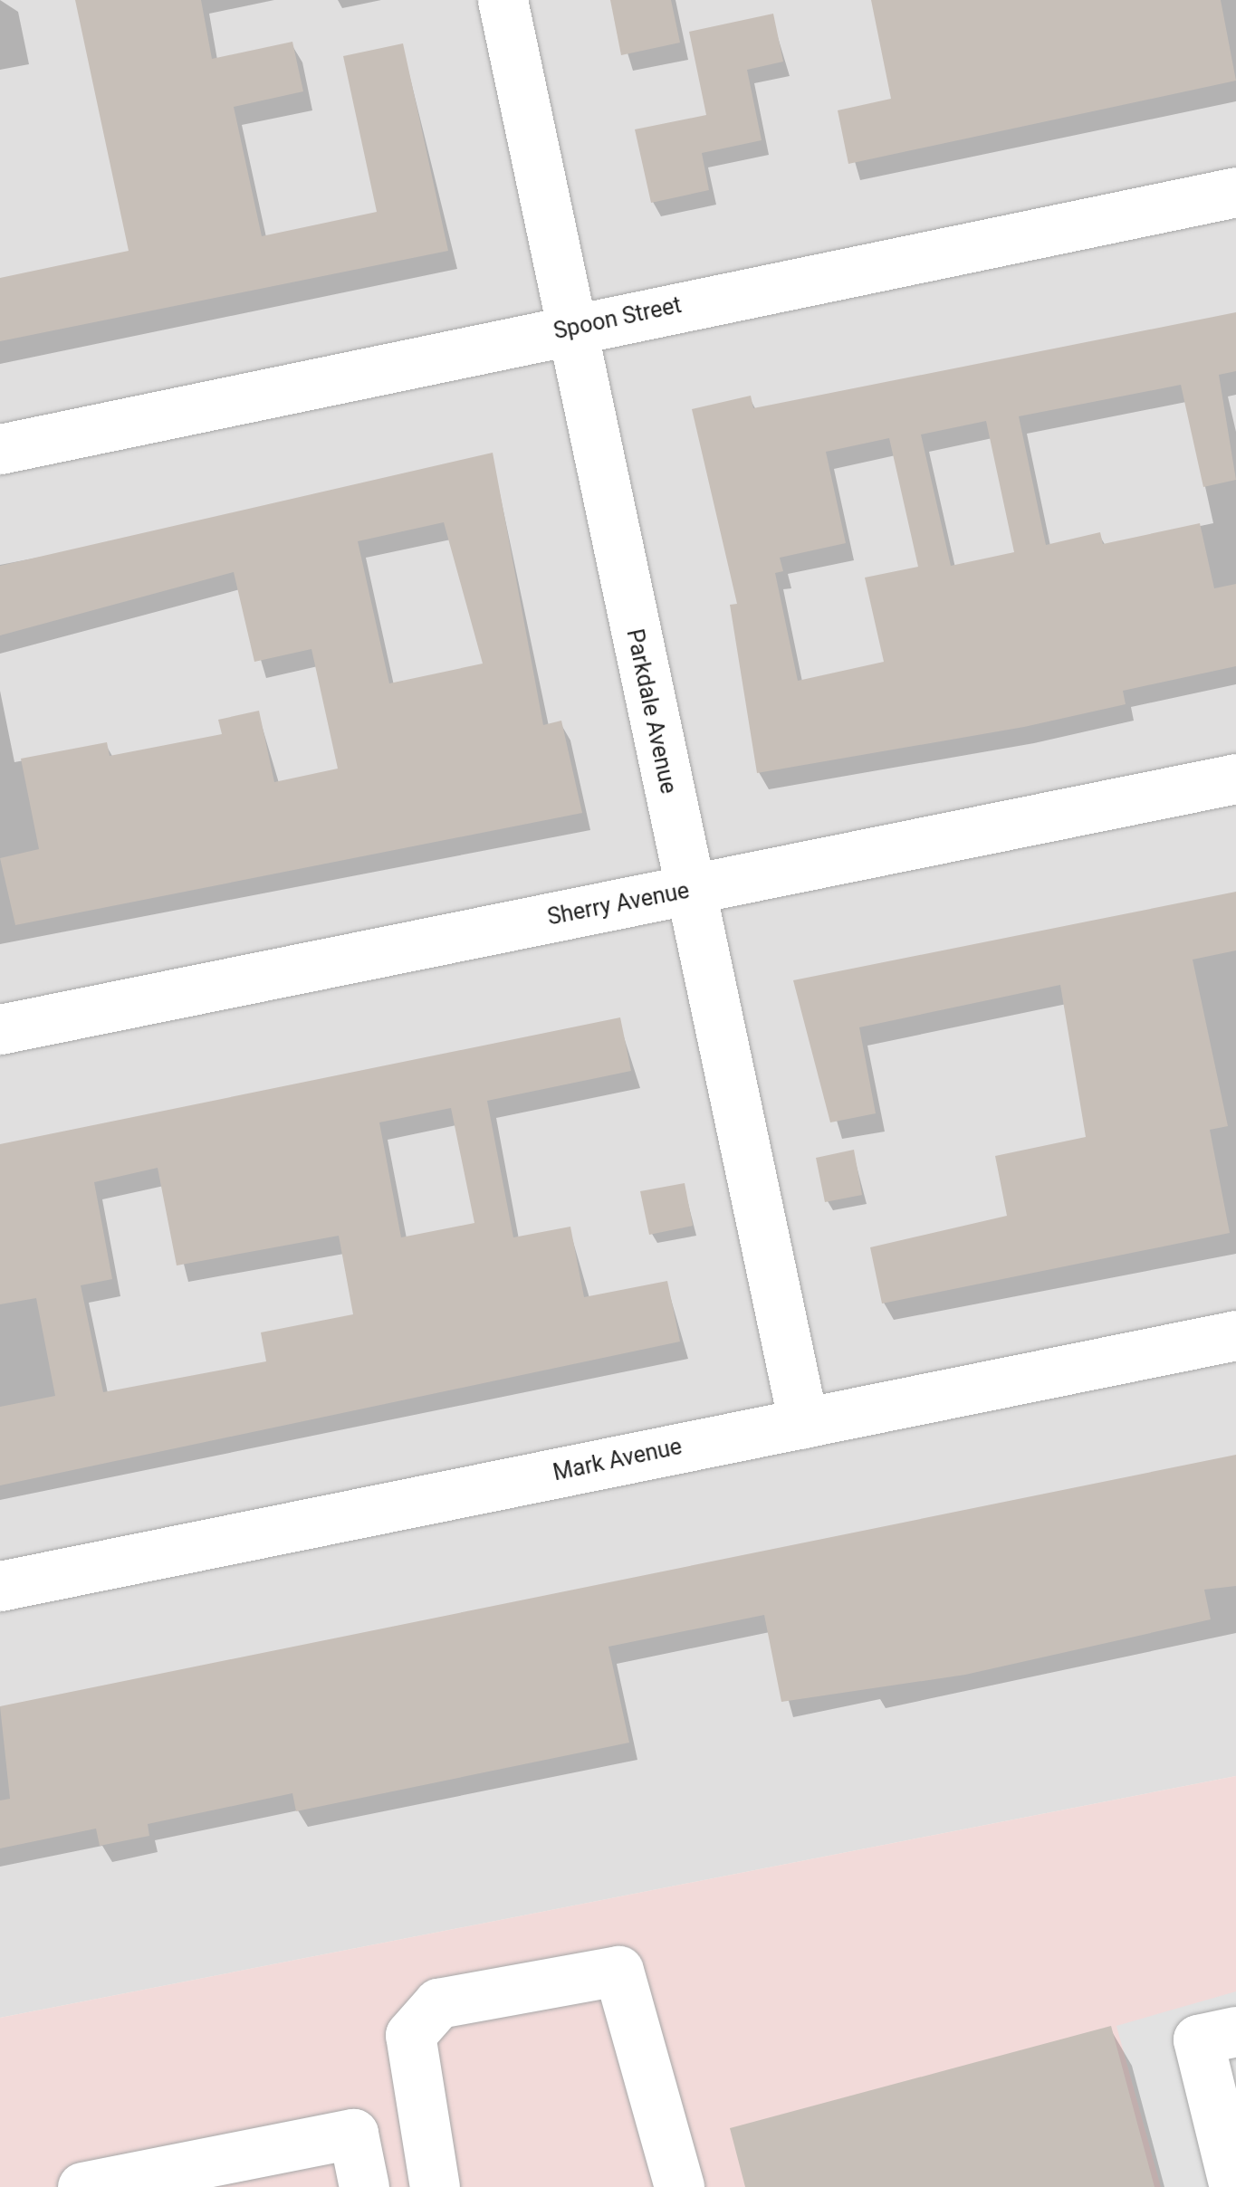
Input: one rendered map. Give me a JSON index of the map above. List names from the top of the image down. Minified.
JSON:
{"streets":{"street":["Spoon Street","Parkdale Avenue","Sherry Avenue","Mark Avenue"]},"crossings":[["Spoon Street","Parkdale Avenue"],["Parkdale Avenue","Sherry Avenue"],["Parkdale Avenue","Mark Avenue"]]}
